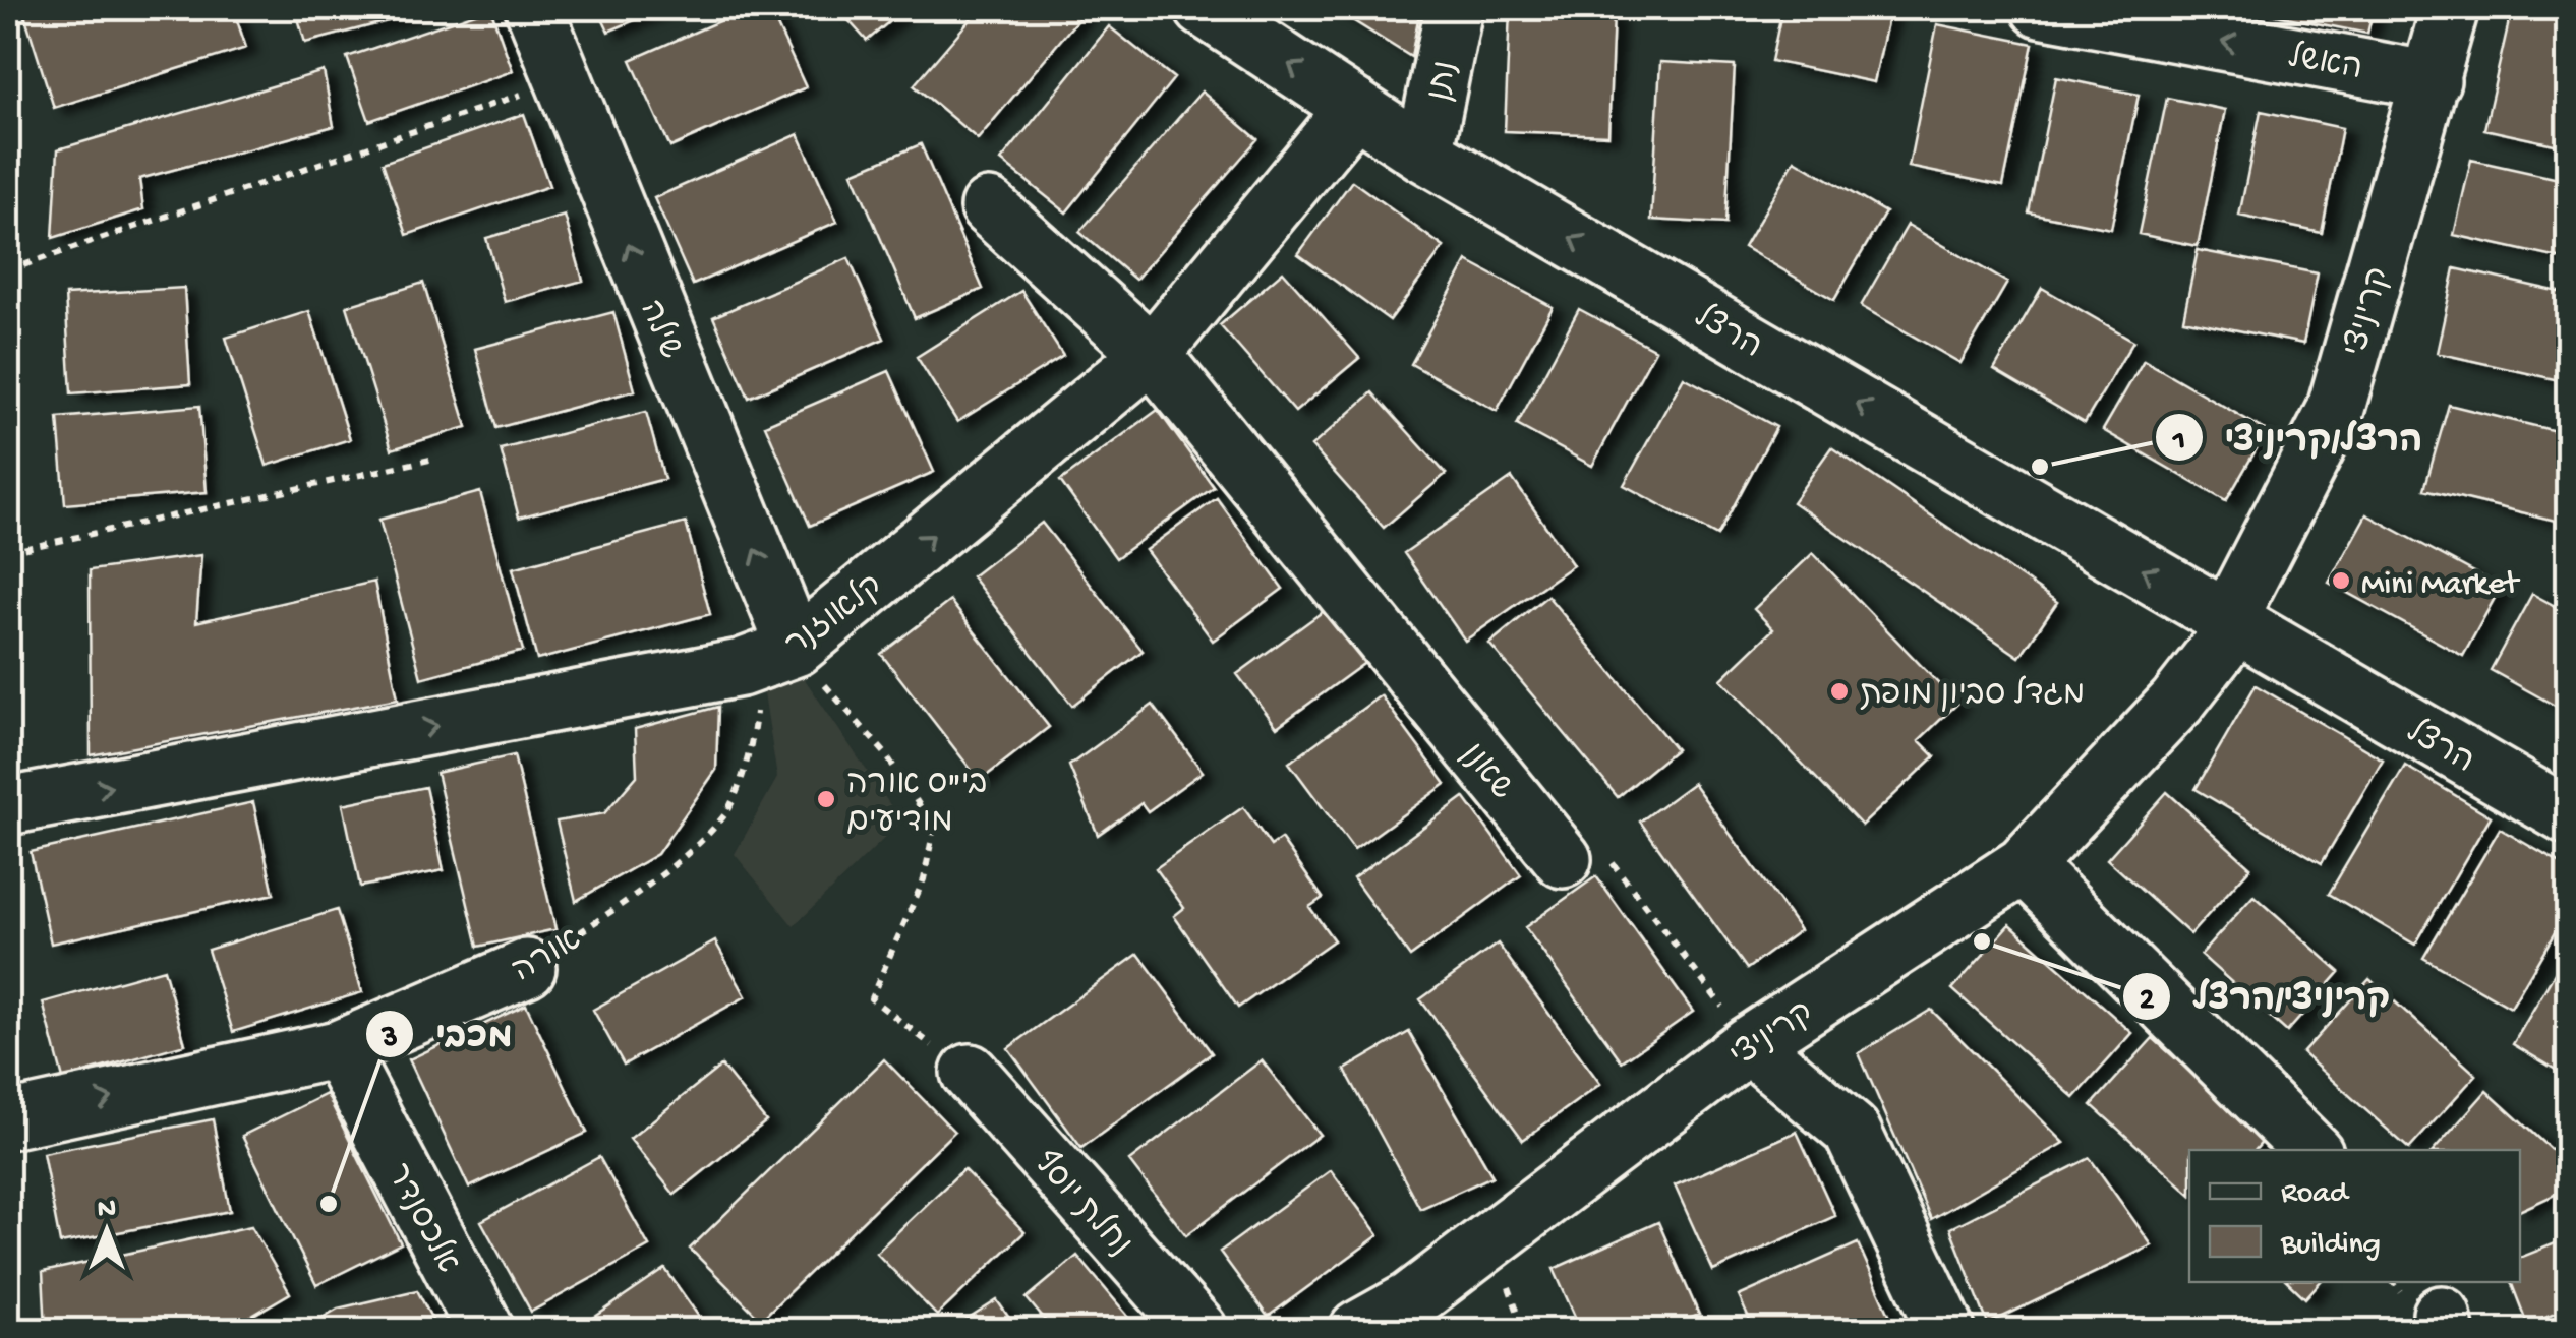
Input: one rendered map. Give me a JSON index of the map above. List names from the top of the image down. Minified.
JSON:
{"streets":{"street":["האשל","נתן","קריניצי","שילה","הרצל","קלאוזנר","שאנן","אורה","נחלת יוסף","אלכסנדר"]},"crossings":[["האשל","קריניצי"],["נתן","הרצל"],["קריניצי","הרצל"],["שילה","קלאוזנר"],["הרצל","קלאוזנר"],["קלאוזנר","שאנן"],["קלאוזנר","אורה"],["אורה","אלכסנדר"]],"one_way":["האשל","שילה","הרצל","קלאוזנר","אורה"],"places":["הרצל/קריניצי","Mini Market","מגדל סביון מופת","בי\"ס אורה מודיעים","קריניצי/הרצל","מכבי"],"legend":["Road","Building"],"north":"top"}
